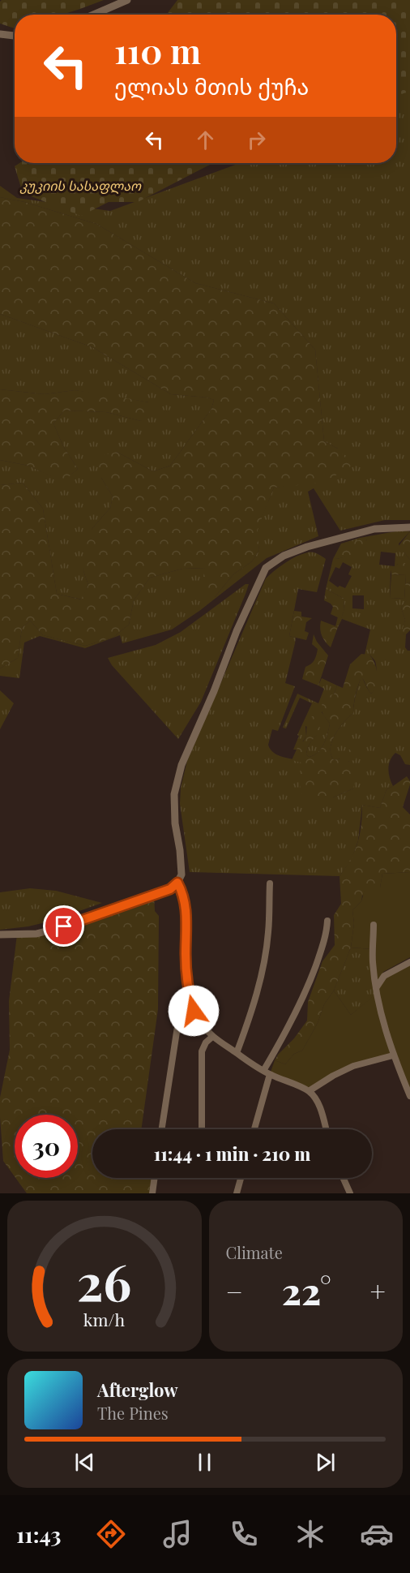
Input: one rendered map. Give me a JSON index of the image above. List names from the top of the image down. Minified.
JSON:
{"parks":["კუკიის სასაფლაო"],"page":{"turn":["110 m","ელიას მთის ქუჩა"],"limit":"30","trip":"11:44 · 1 min · 210 m","tile":"Climate","heat":["−","22°","+"],"song":["Afterglow","The Pines"],"tabs":"11:43","gauge":["26","km/h"]}}
